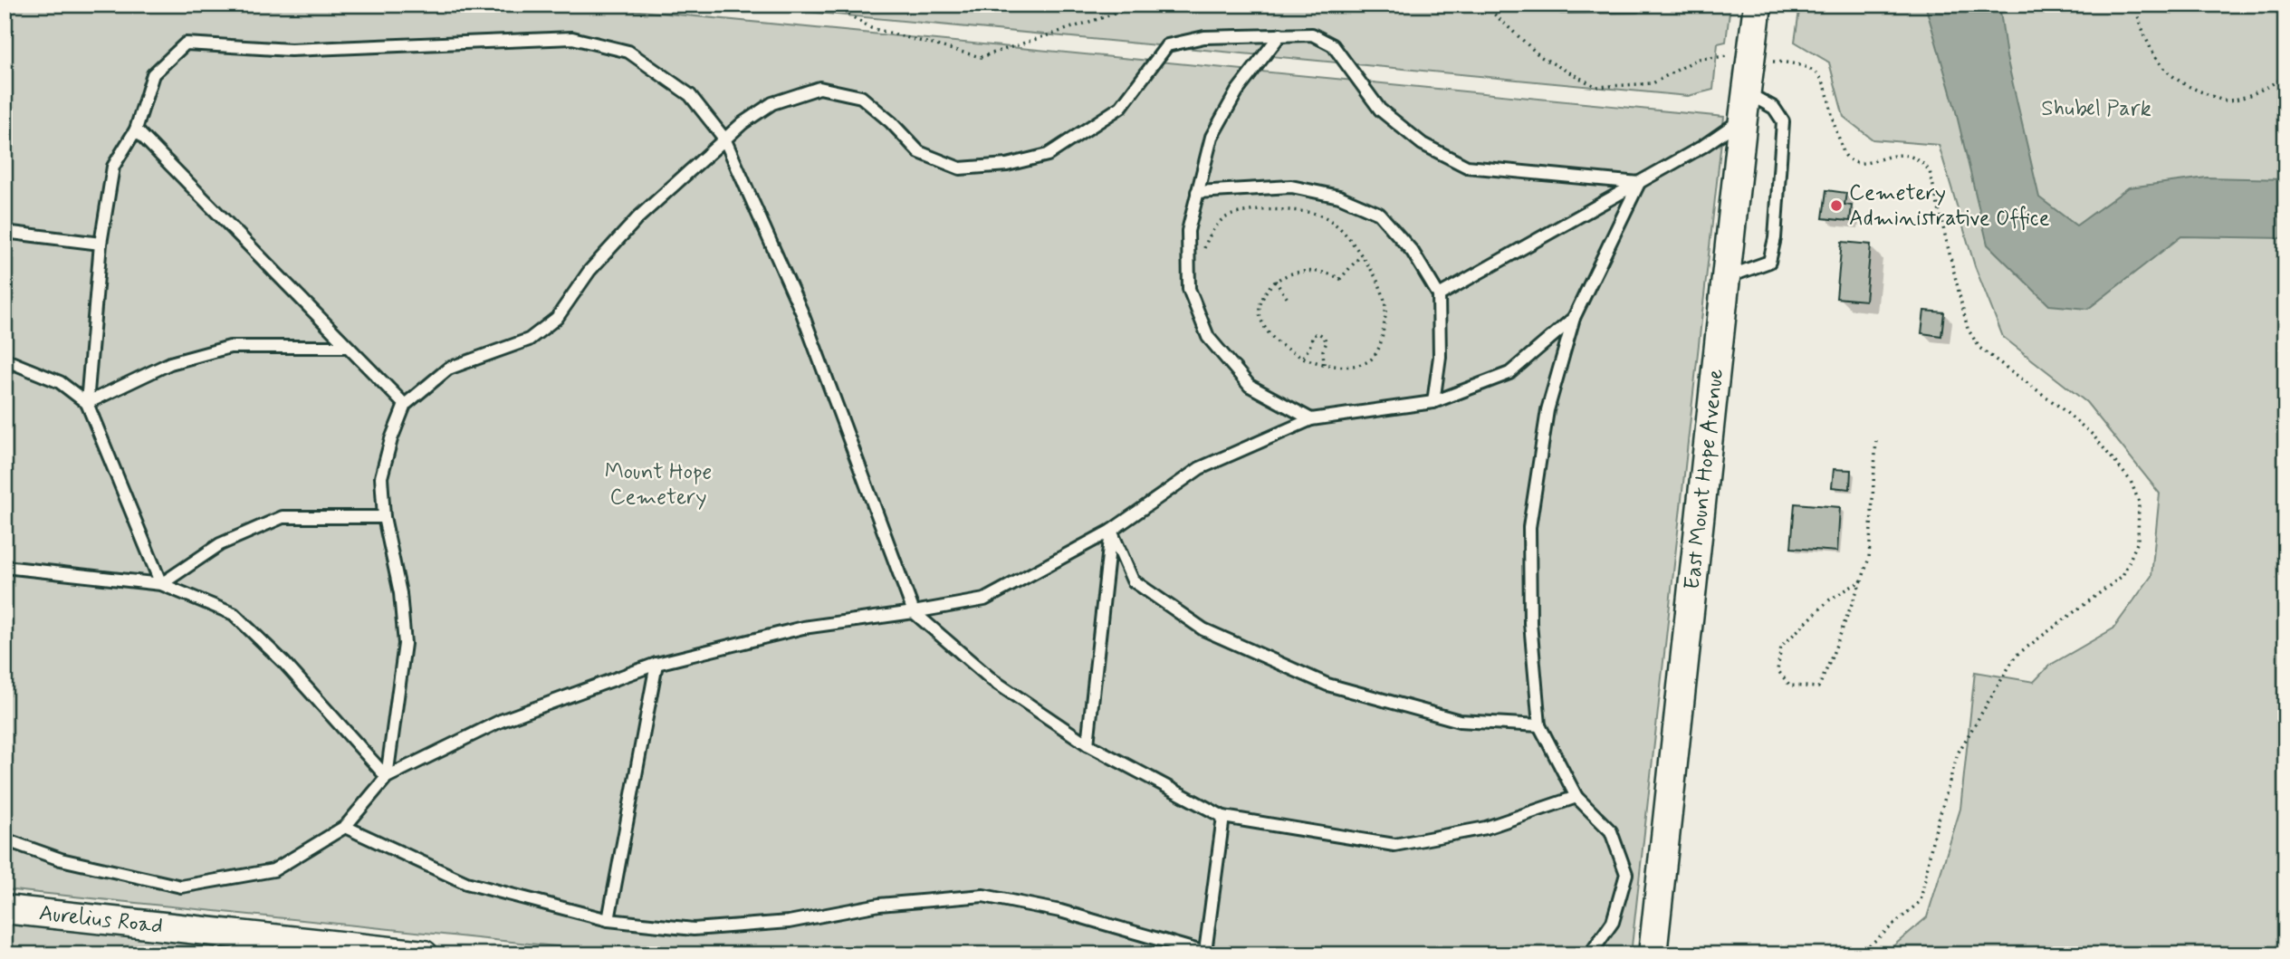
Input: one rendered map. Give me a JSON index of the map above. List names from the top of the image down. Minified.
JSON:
{"streets":{"street":["East Mount Hope Avenue","Aurelius Road"]},"parks":["Shubel Park","Mount Hope Cemetery"],"places":["Cemetery Administrative Office"]}
